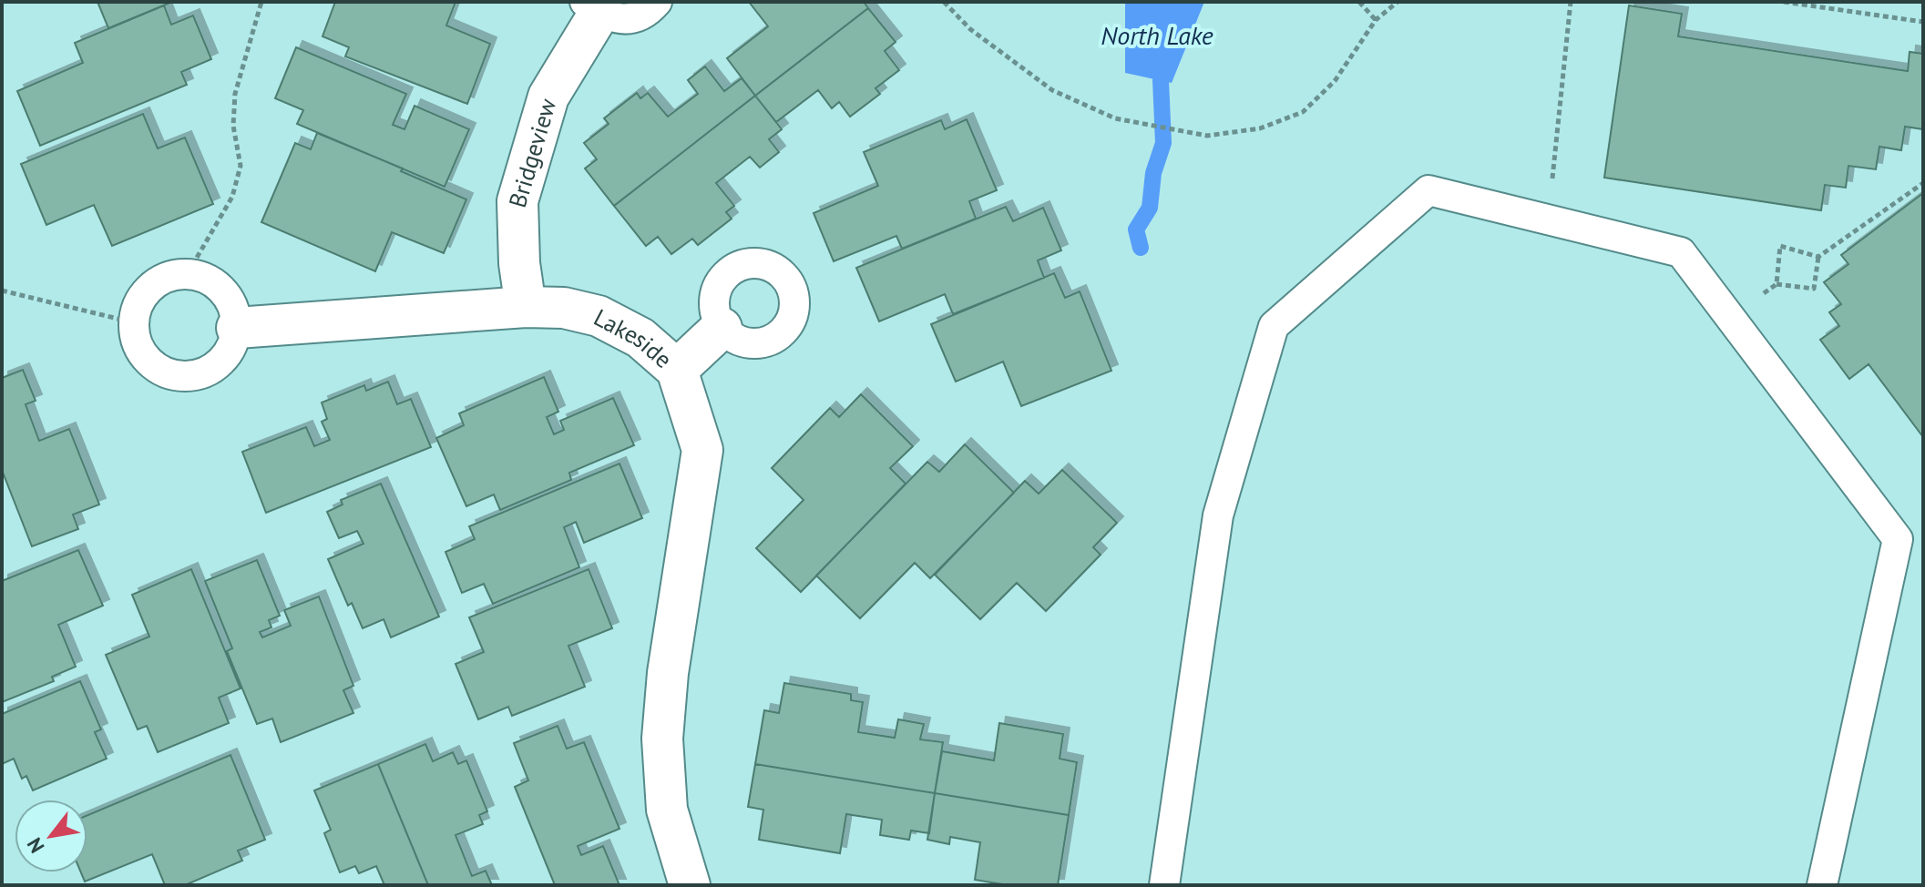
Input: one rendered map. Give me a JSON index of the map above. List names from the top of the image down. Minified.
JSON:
{"streets":{"street":["Bridgeview","Lakeside"]},"crossings":[["Bridgeview","Lakeside"]],"water":["North Lake"],"north":"bottom left"}
